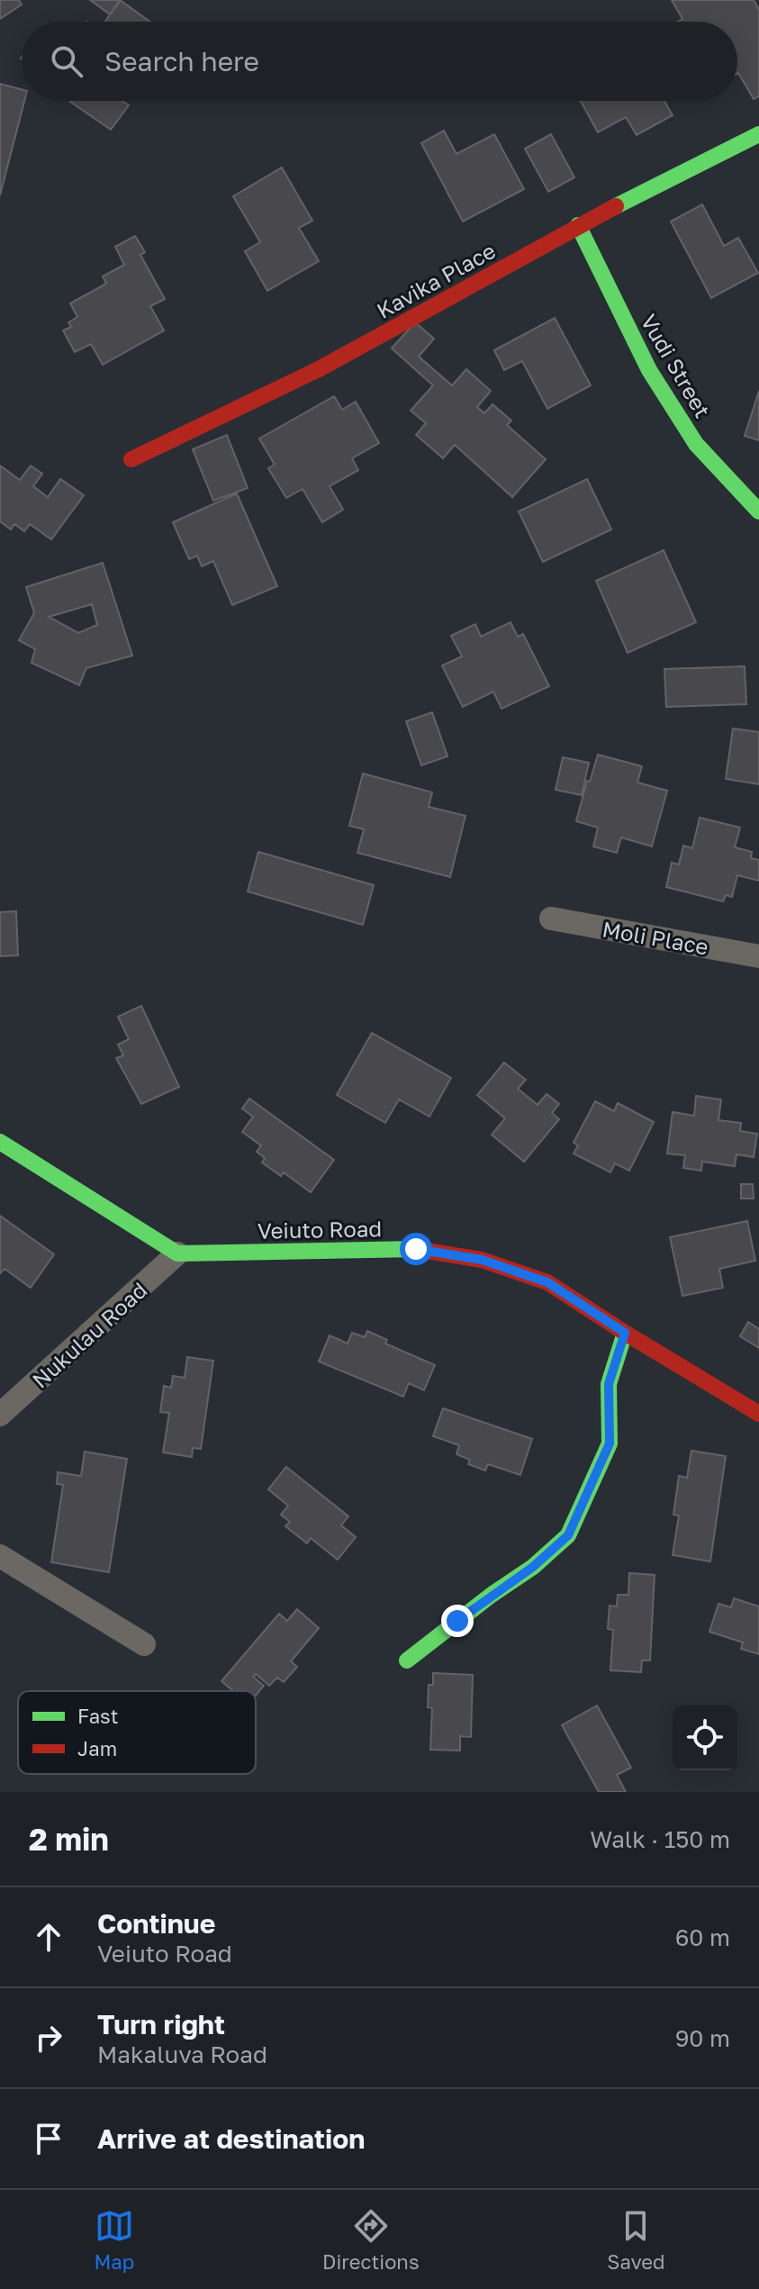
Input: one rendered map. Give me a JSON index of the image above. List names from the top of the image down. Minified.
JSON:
{"streets":{"street":["Kavika Place","Vudi Street","Moli Place","Veiuto Road","Nukulau Road"]},"crossings":[["Kavika Place","Vudi Street"],["Veiuto Road","Nukulau Road"]],"legend":["Fast","Jam"],"page":{"search":"Search here","heading":["2 min","Walk · 150 m"],"list":[["Continue","Veiuto Road","60 m"],["Turn right","Makaluva Road","90 m"],"Arrive at destination"],"nav":["Map","Directions","Saved"]}}
